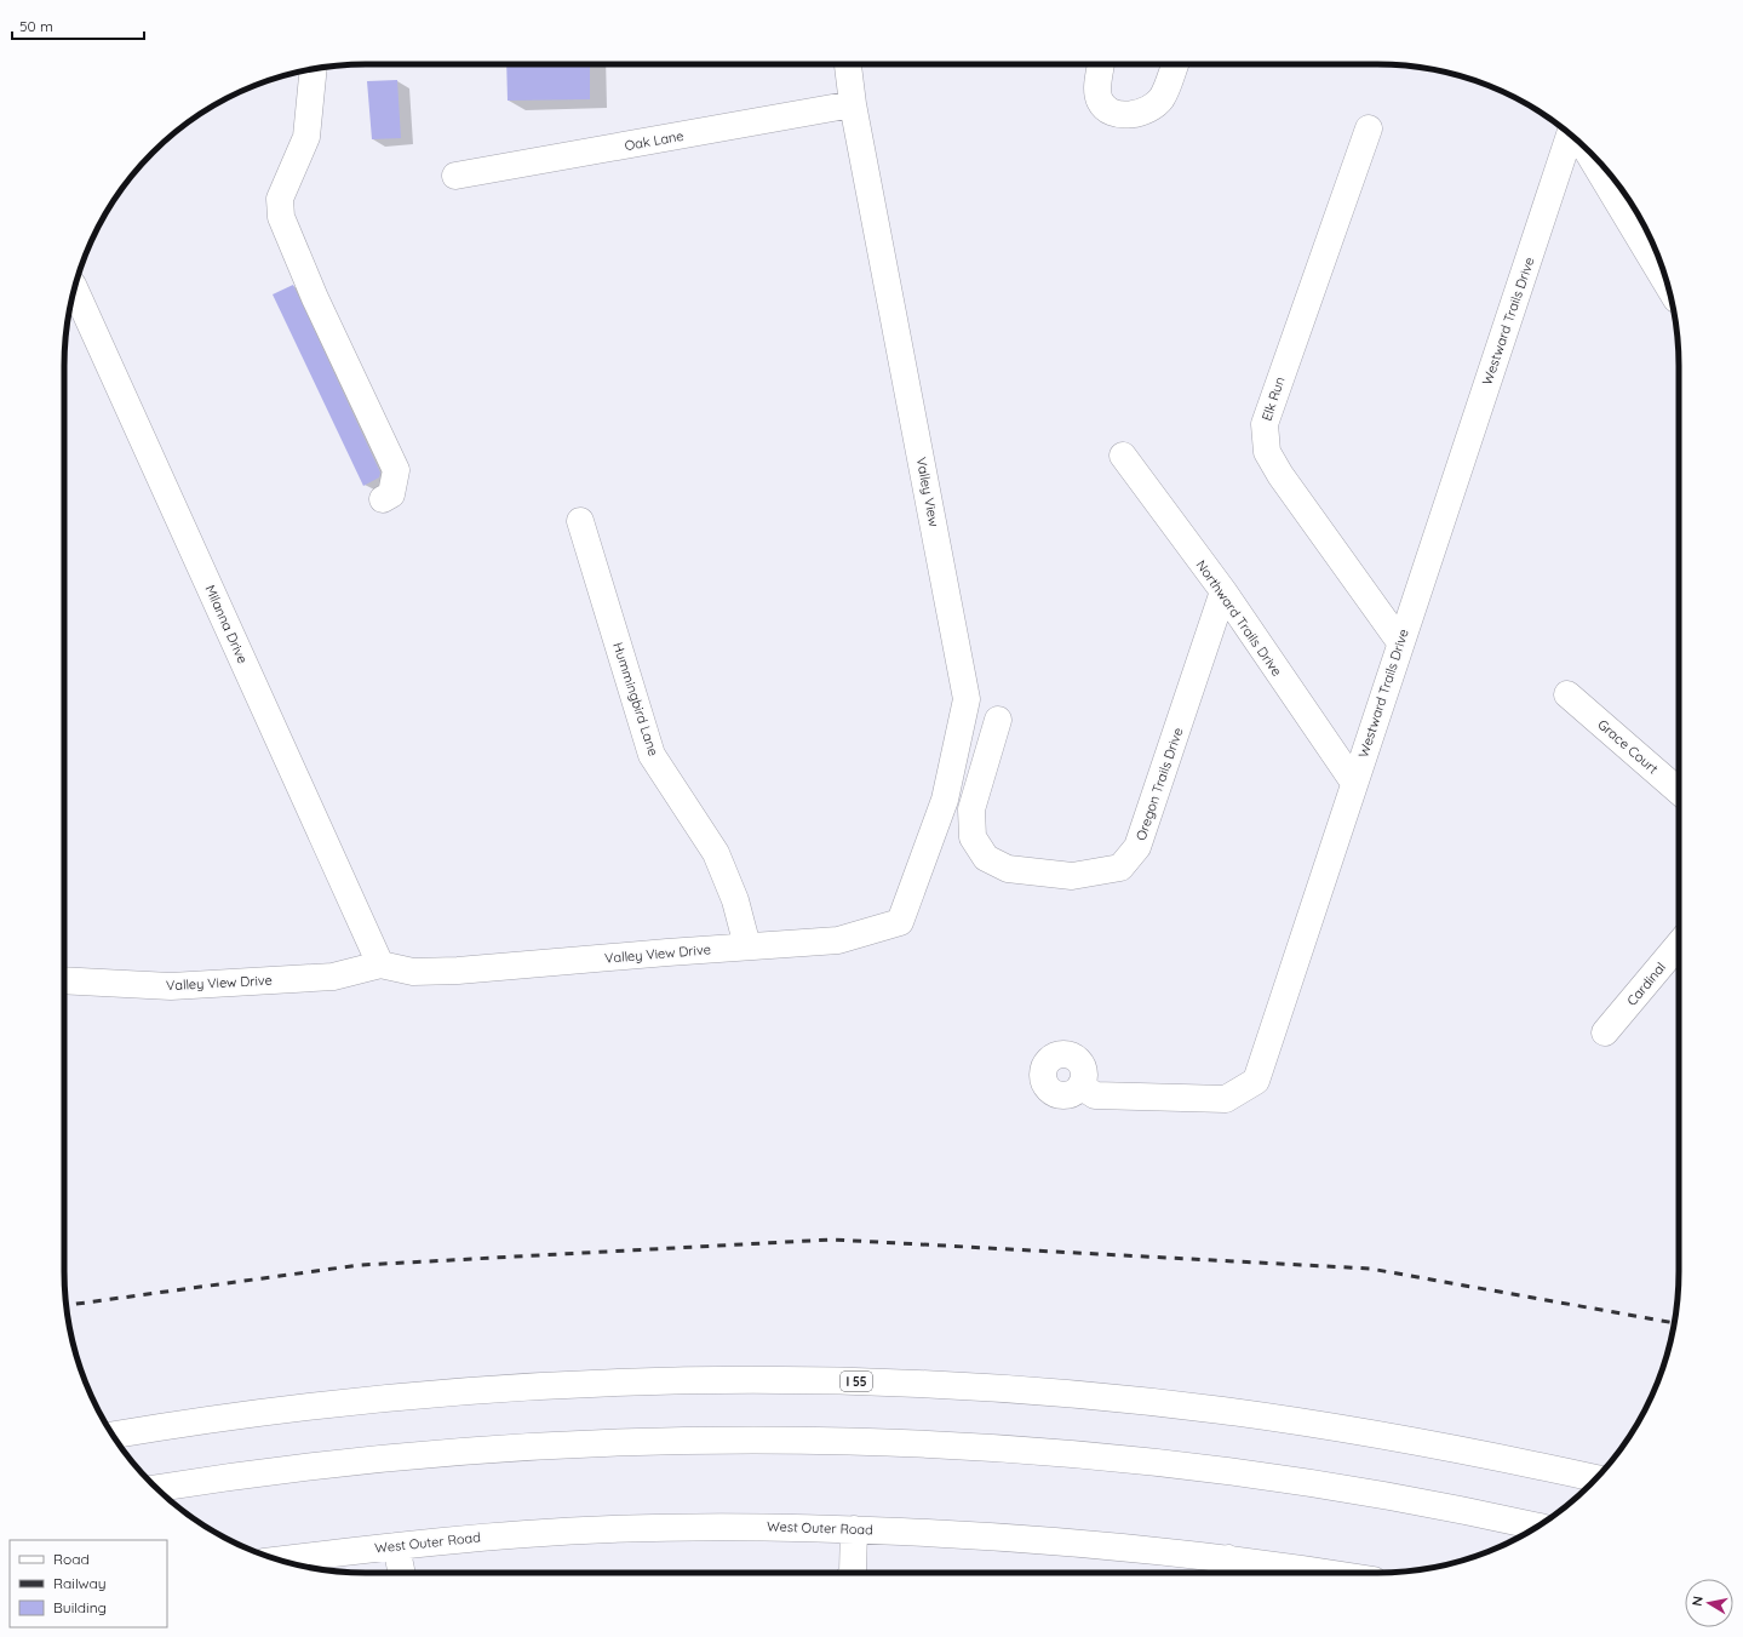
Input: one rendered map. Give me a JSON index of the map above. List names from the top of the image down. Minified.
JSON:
{"streets":{"main road":["Oak Lane","Westward Trails Drive","Elk Run","Valley View","Northward Trails Drive","Milanna Drive","Hummingbird Lane","Grace Court","Oregon Trails Drive","Valley View Drive","Cardinal","I 55","West Outer Road"]},"crossings":[["Oak Lane","Valley View"],["Westward Trails Drive","Elk Run"],["Westward Trails Drive","Northward Trails Drive"],["Valley View","Valley View Drive"],["Northward Trails Drive","Oregon Trails Drive"],["Milanna Drive","Valley View Drive"],["Hummingbird Lane","Valley View Drive"]],"legend":["Road","Railway","Building"],"scale_bar":"50 m","north":"left"}
